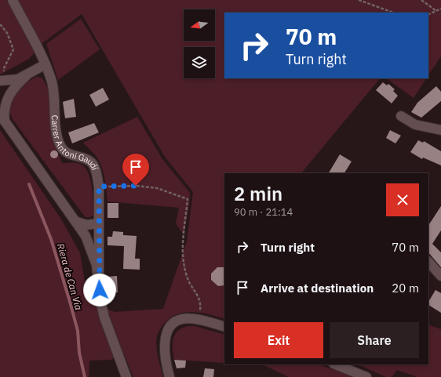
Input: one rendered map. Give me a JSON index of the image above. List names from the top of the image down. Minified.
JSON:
{"streets":{"street":["Carrer Antoni Gaudí"]},"water":["Riera de Can Via"],"north":"left","page":{"turn":["70 m","Turn right"],"heading":["2 min","90 m · 21:14"],"list":[{"name":"Turn right","value":"70 m"},{"name":"Arrive at destination","value":"20 m"}],"buttons":["Exit","Share"]}}
